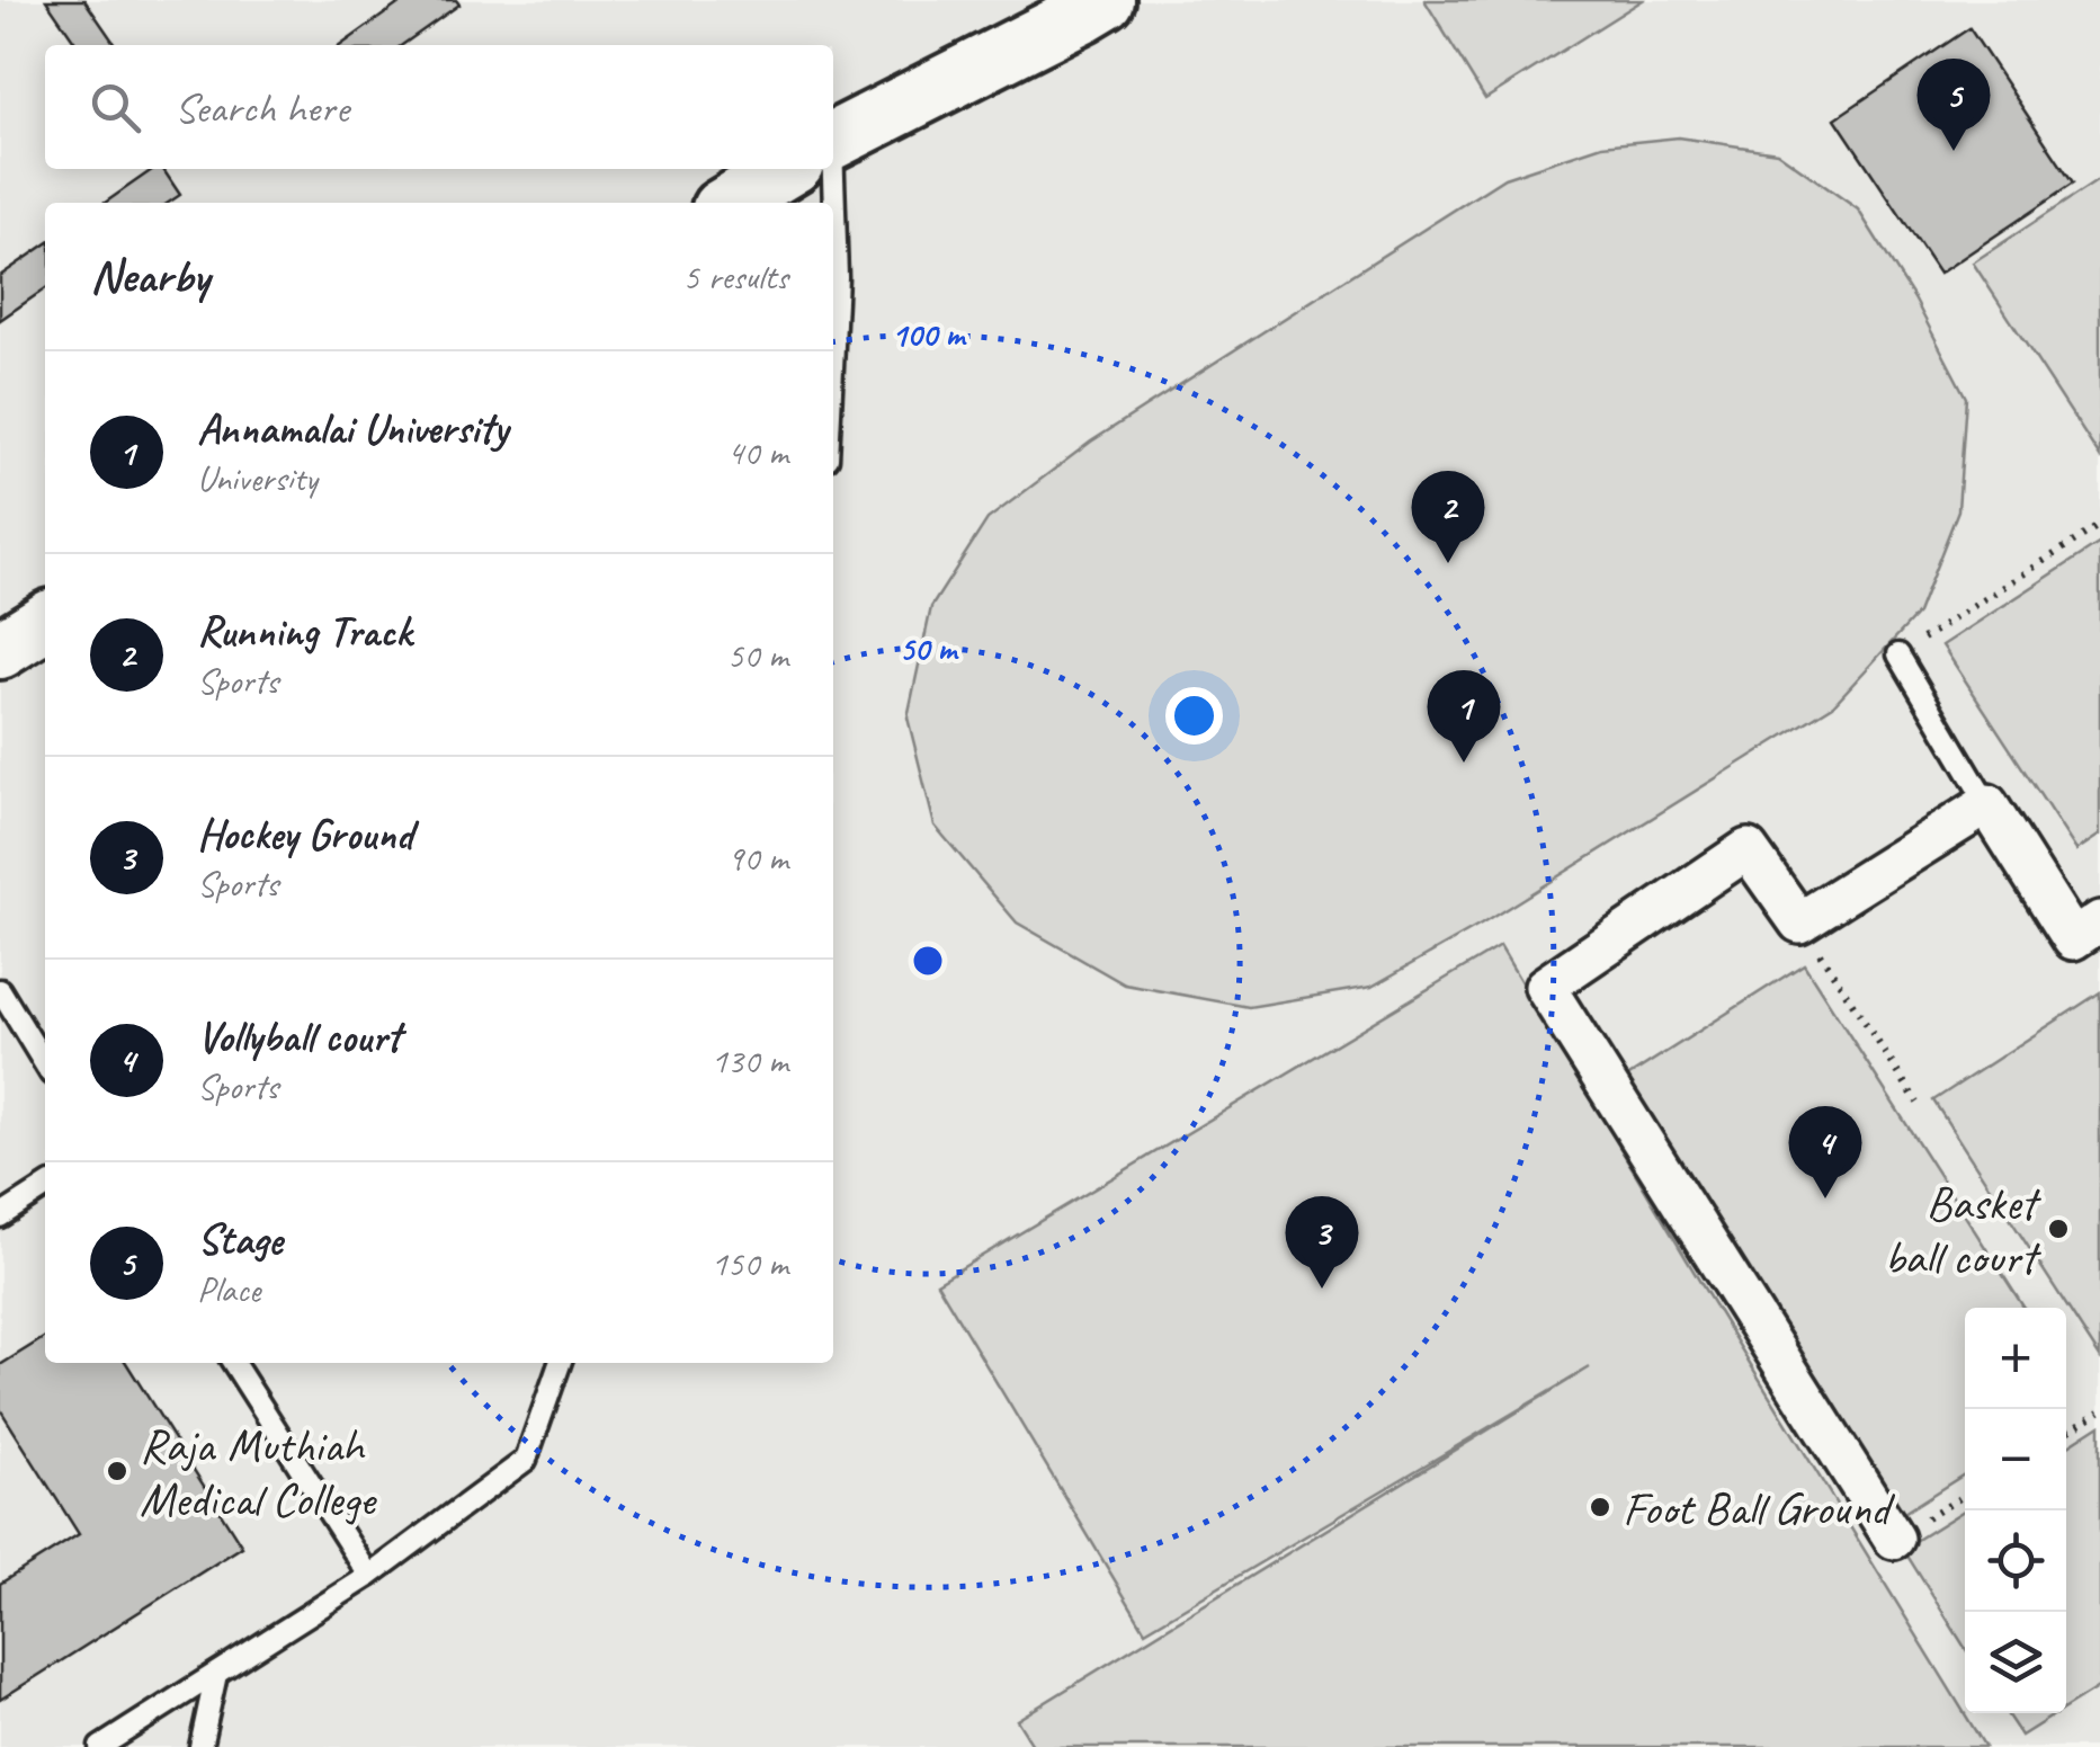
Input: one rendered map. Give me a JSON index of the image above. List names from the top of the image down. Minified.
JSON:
{"places":["Basket ball court","Raja Muthiah Medical College","Foot Ball Ground"],"page":{"search":"Search here","pins":["5","2","1","4","3"],"heading":["Nearby","5 results"],"list":[{"mark":"1","name":"Annamalai University","note":"University","value":"40 m"},{"mark":"2","name":"Running Track","note":"Sports","value":"50 m"},{"mark":"3","name":"Hockey Ground","note":"Sports","value":"90 m"},{"mark":"4","name":"Vollyball court","note":"Sports","value":"130 m"},{"mark":"5","name":"Stage","note":"Place","value":"150 m"}],"map_buttons":["+","−"]},"rings":["100 m","50 m"]}
